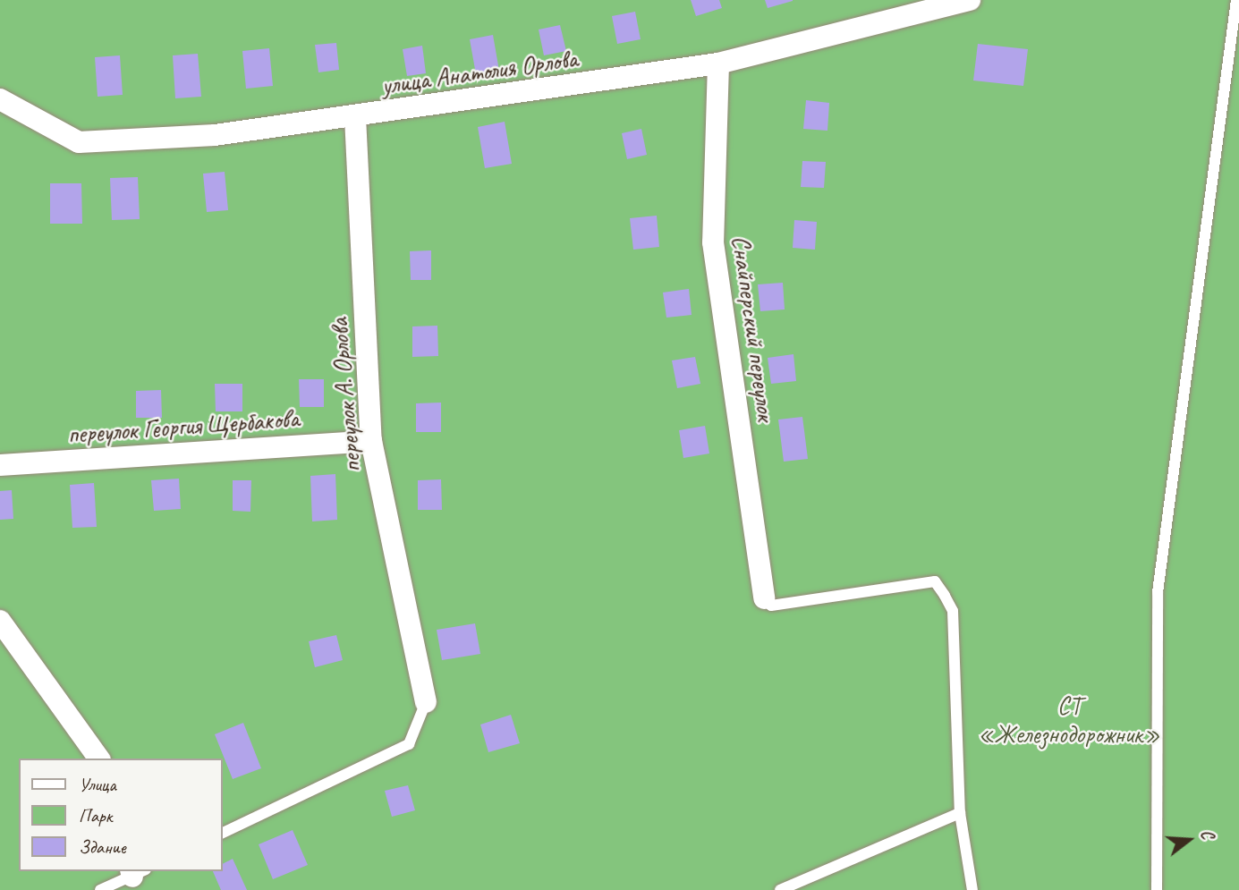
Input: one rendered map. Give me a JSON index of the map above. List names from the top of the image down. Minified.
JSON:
{"streets":{"street":["улица Анатолия Орлова","Снайперский переулок","переулок А. Орлова","переулок Георгия Щербакова"]},"crossings":[["улица Анатолия Орлова","Снайперский переулок"],["улица Анатолия Орлова","переулок А. Орлова"],["переулок А. Орлова","переулок Георгия Щербакова"]],"parks":["СТ «Железнодорожник»"],"legend":["Улица","Парк","Здание"],"north":"right"}
